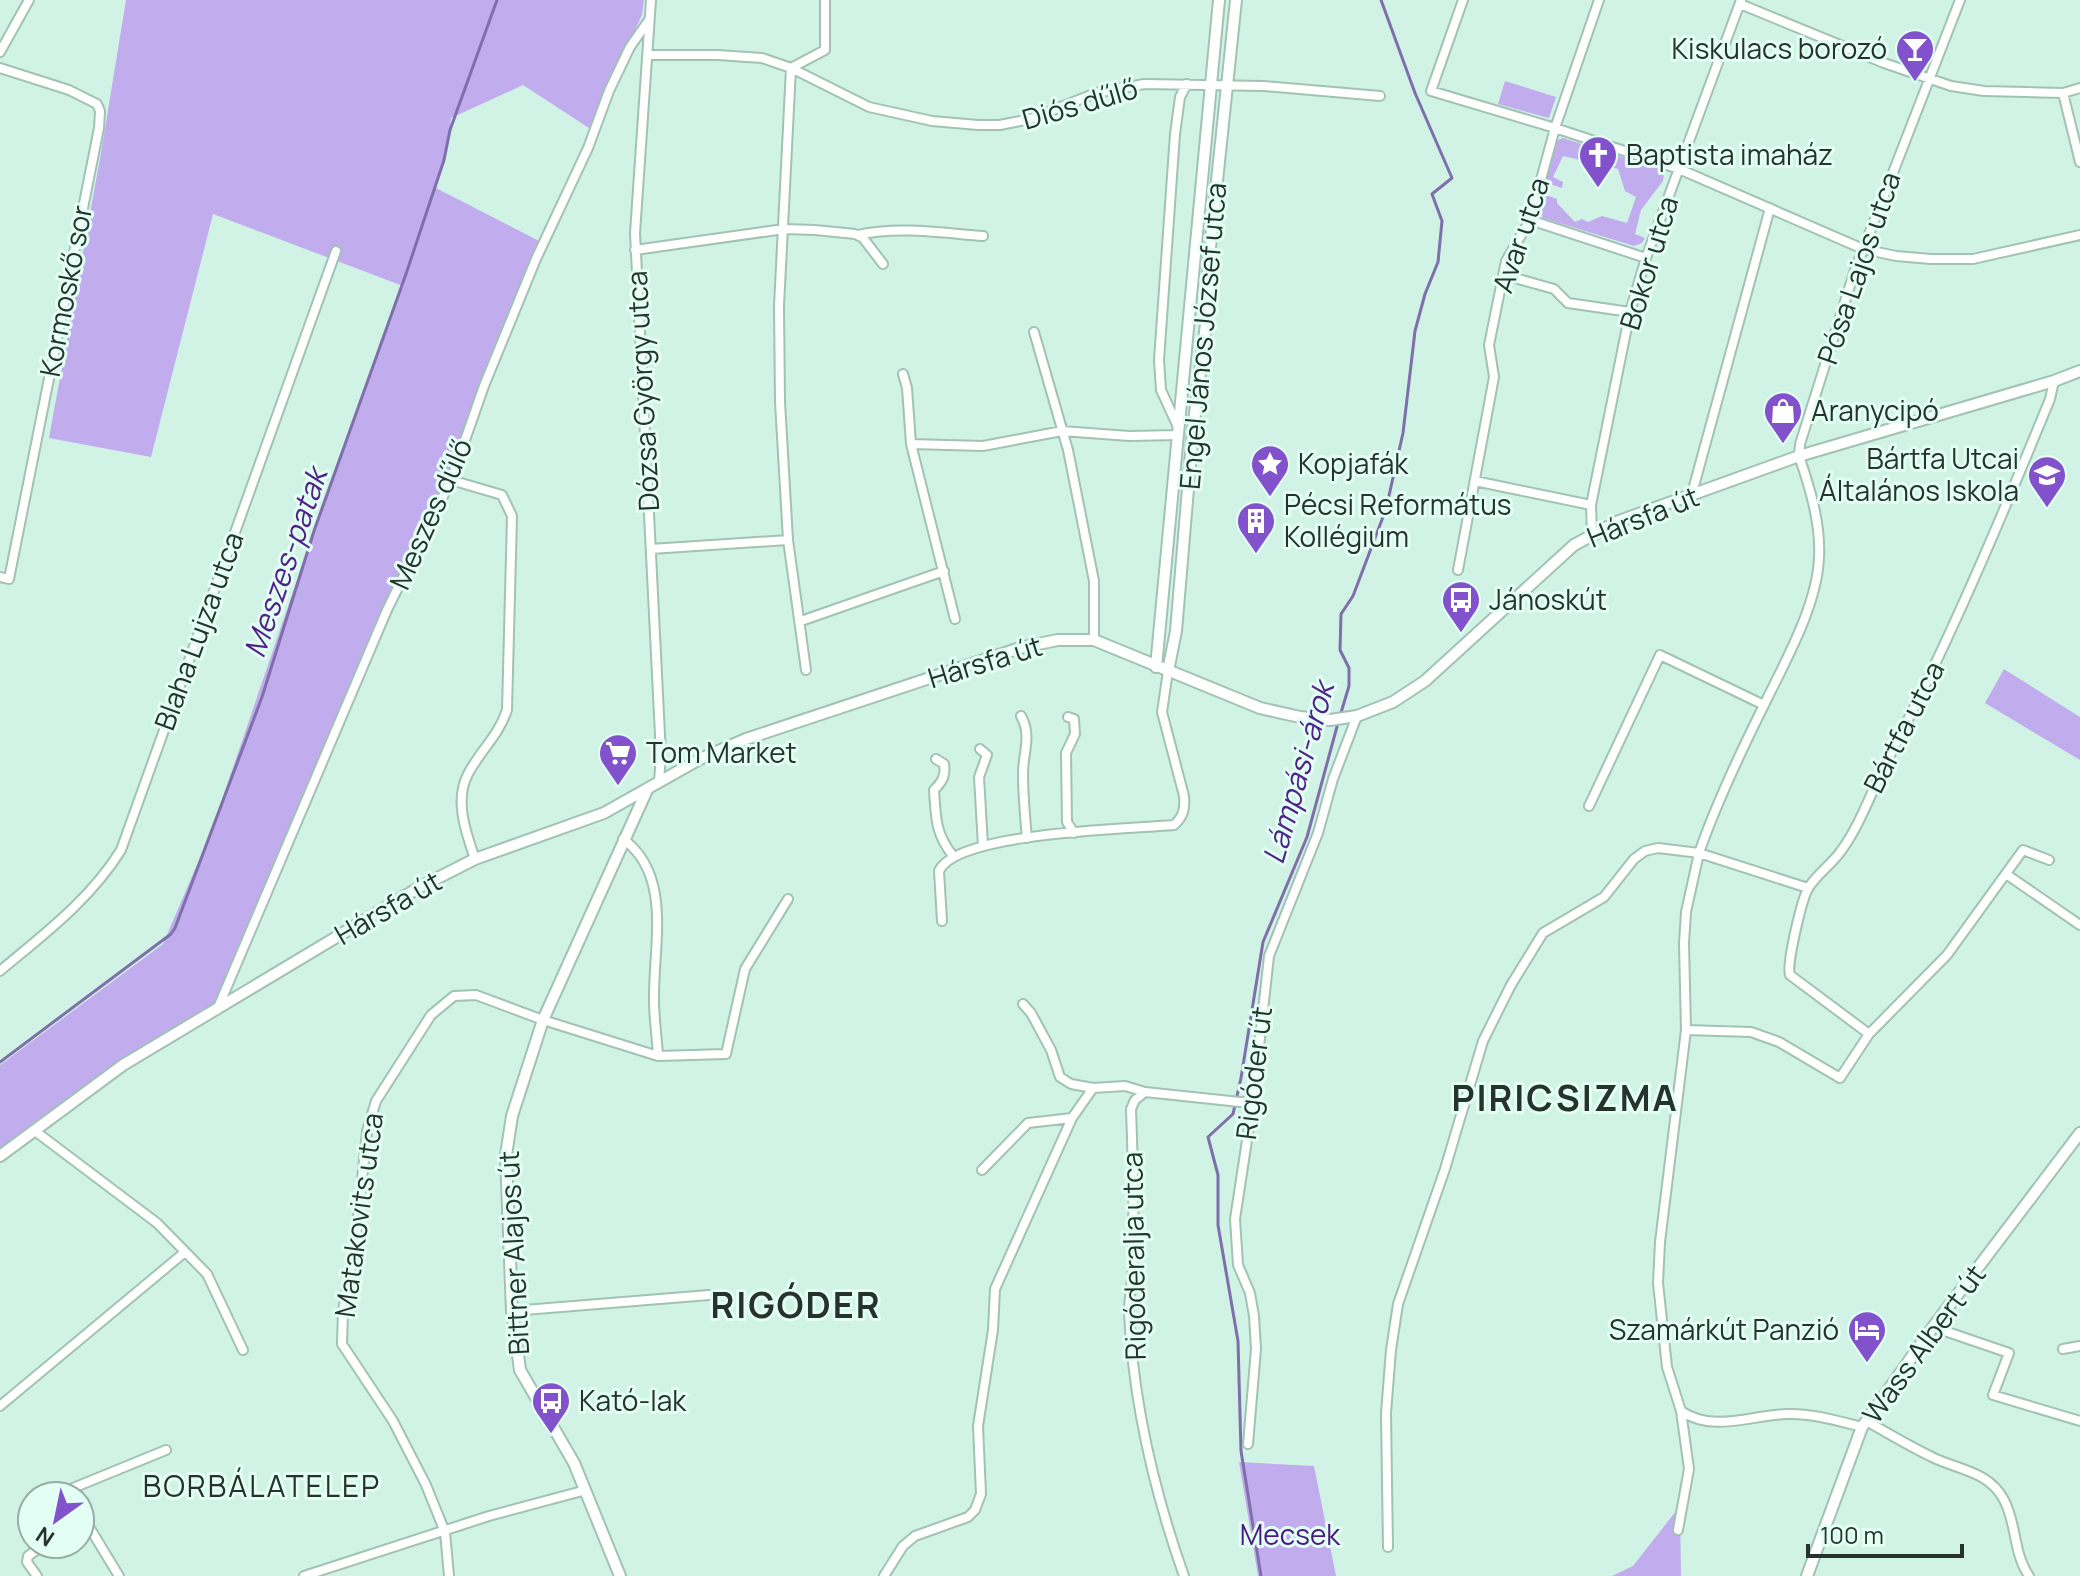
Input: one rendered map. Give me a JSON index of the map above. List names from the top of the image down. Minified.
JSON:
{"streets":{"street":["Diós dűlő","Avar utca","Bokor utca","Pósa Lajos utca","Kormoskő sor","Engel János József utca","Dózsa György utca","Meszes dűlő","Hársfa út","Blaha Lujza utca","Bártfa utca","Rigóder út","Matakovits utca","Bittner Alajos út","Rigóderalja utca","Wass Albert út"]},"crossings":[["Diós dűlő","Engel János József utca"],["Diós dűlő","Dózsa György utca"],["Bokor utca","Hársfa út"],["Pósa Lajos utca","Hársfa út"],["Engel János József utca","Hársfa út"],["Dózsa György utca","Meszes dűlő"],["Dózsa György utca","Hársfa út"],["Meszes dűlő","Hársfa út"],["Hársfa út","Bártfa utca"],["Hársfa út","Rigóder út"],["Hársfa út","Bittner Alajos út"],["Matakovits utca","Bittner Alajos út"]],"districts":["PIRICSIZMA","RIGÓDER","BORBÁLATELEP"],"water":["Meszes-patak","Lámpási-árok"],"parks":["Mecsek"],"places":{"bar":["Kiskulacs borozó"],"church":["Baptista imaház"],"shop":["Aranycipó"],"place":["Kopjafák"],"school or university":["Bártfa Utcai Általános Iskola"],"building":["Pécsi Református Kollégium"],"bus stop":["Jánoskút","Kató-lak"],"supermarket":["Tom Market"],"hotel":["Szamárkút Panzió"]},"scale_bar":"100 m","north":"bottom left"}
